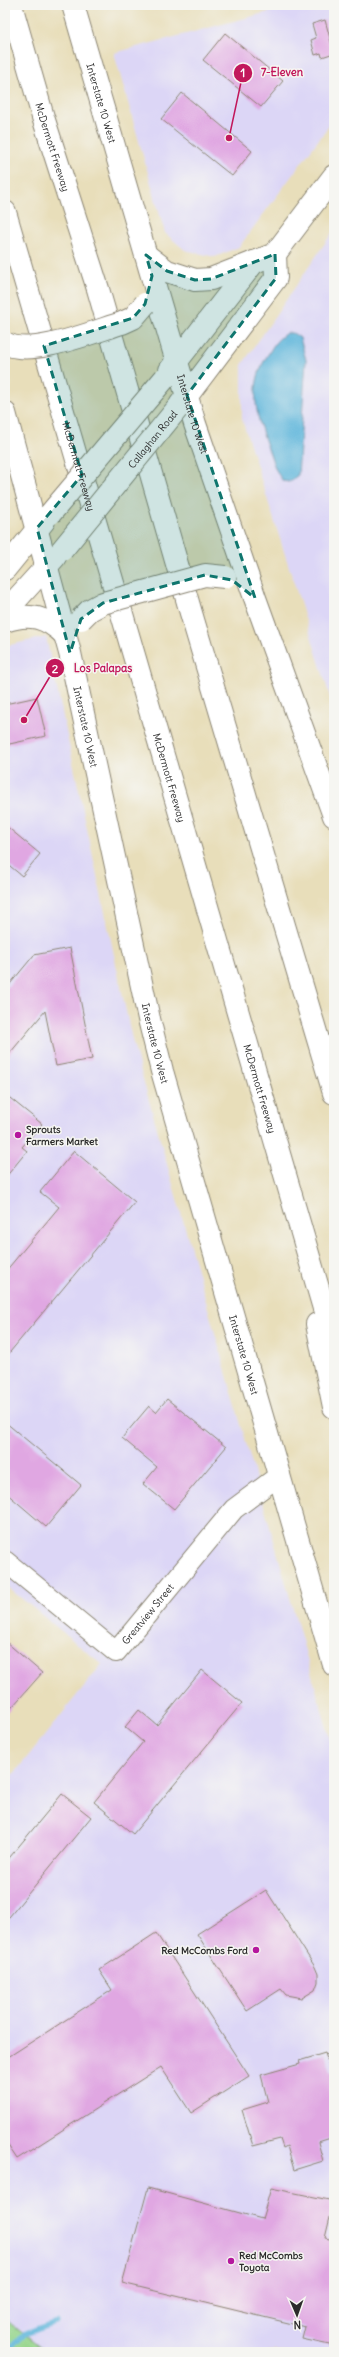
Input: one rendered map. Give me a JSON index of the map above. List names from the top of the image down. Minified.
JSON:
{"streets":{"main road":["Interstate 10 West","McDermott Freeway","Callaghan Road"],"street":["Greatview Street"]},"crossings":[["Interstate 10 West","Callaghan Road"],["Interstate 10 West","Greatview Street"]],"places":["7-Eleven","Los Palapas","Sprouts Farmers Market","Red McCombs Ford","Red McCombs Toyota"],"north":"bottom"}
